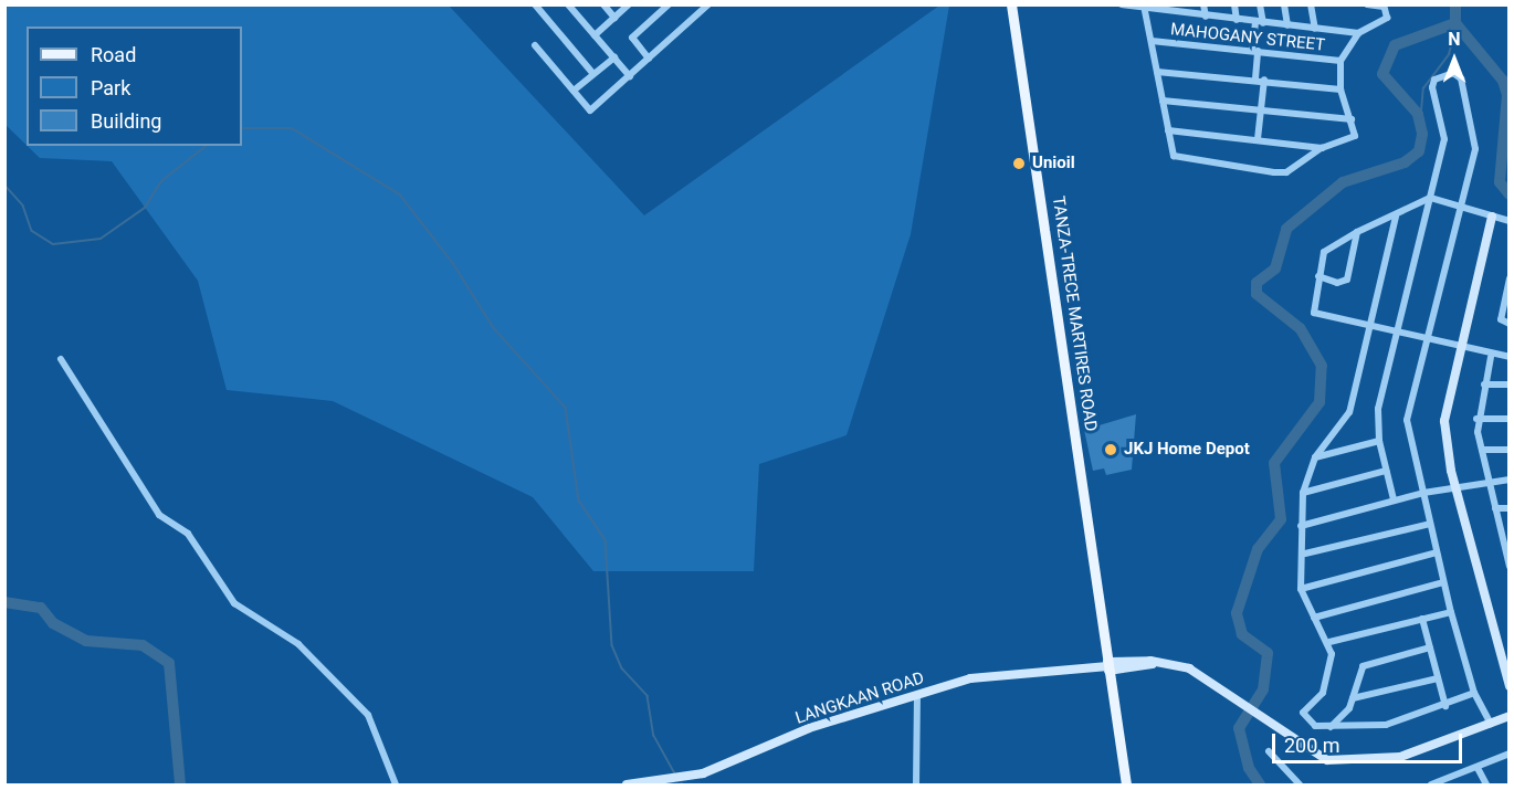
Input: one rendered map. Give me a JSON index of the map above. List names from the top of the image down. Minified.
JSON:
{"streets":{"main road":["TANZA-TRECE MARTIRES ROAD"],"street":["MAHOGANY STREET","LANGKAAN ROAD"]},"crossings":[["TANZA-TRECE MARTIRES ROAD","LANGKAAN ROAD"]],"places":["Unioil","JKJ Home Depot"],"legend":["Road","Park","Building"],"scale_bar":"200 m","north":"top"}
